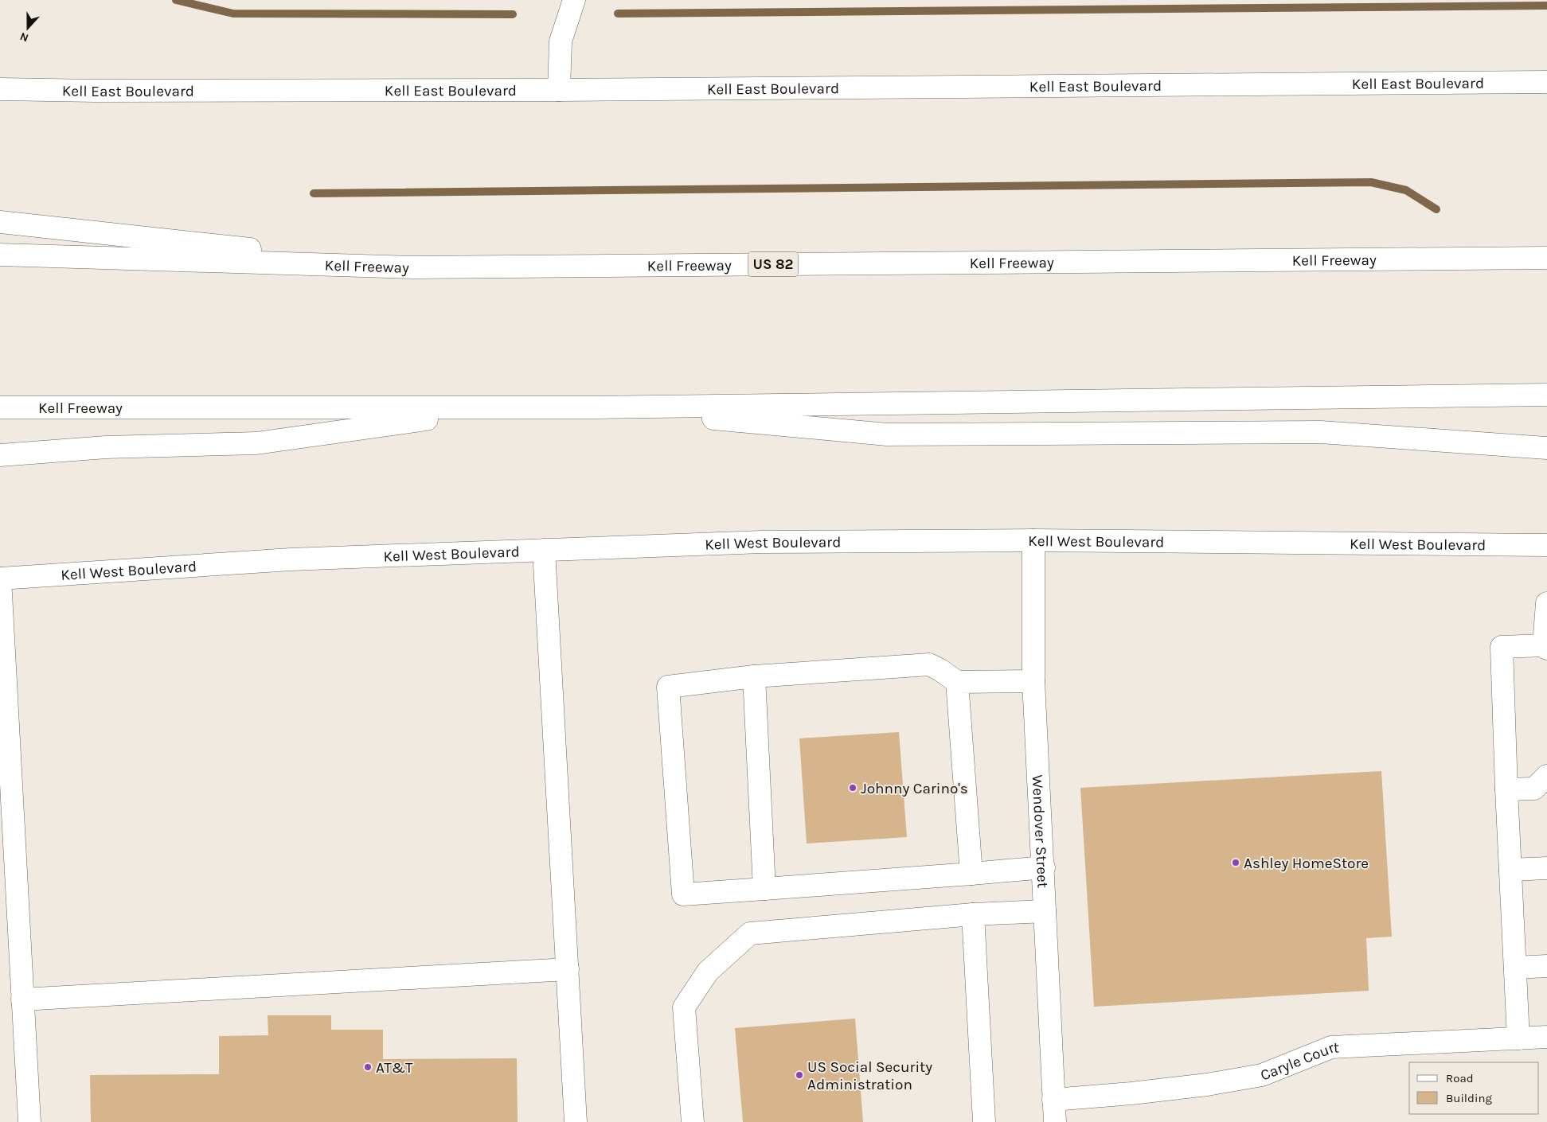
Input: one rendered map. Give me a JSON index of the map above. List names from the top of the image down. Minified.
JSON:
{"streets":{"main road":["Kell East Boulevard","Kell Freeway","US 82","Kell West Boulevard","Wendover Street","Caryle Court"]},"crossings":[["Kell West Boulevard","Wendover Street"],["Wendover Street","Caryle Court"]],"places":["Johnny Carino's","Ashley HomeStore","AT&T","US Social Security Administration"],"legend":["Road","Building"],"north":"bottom"}
